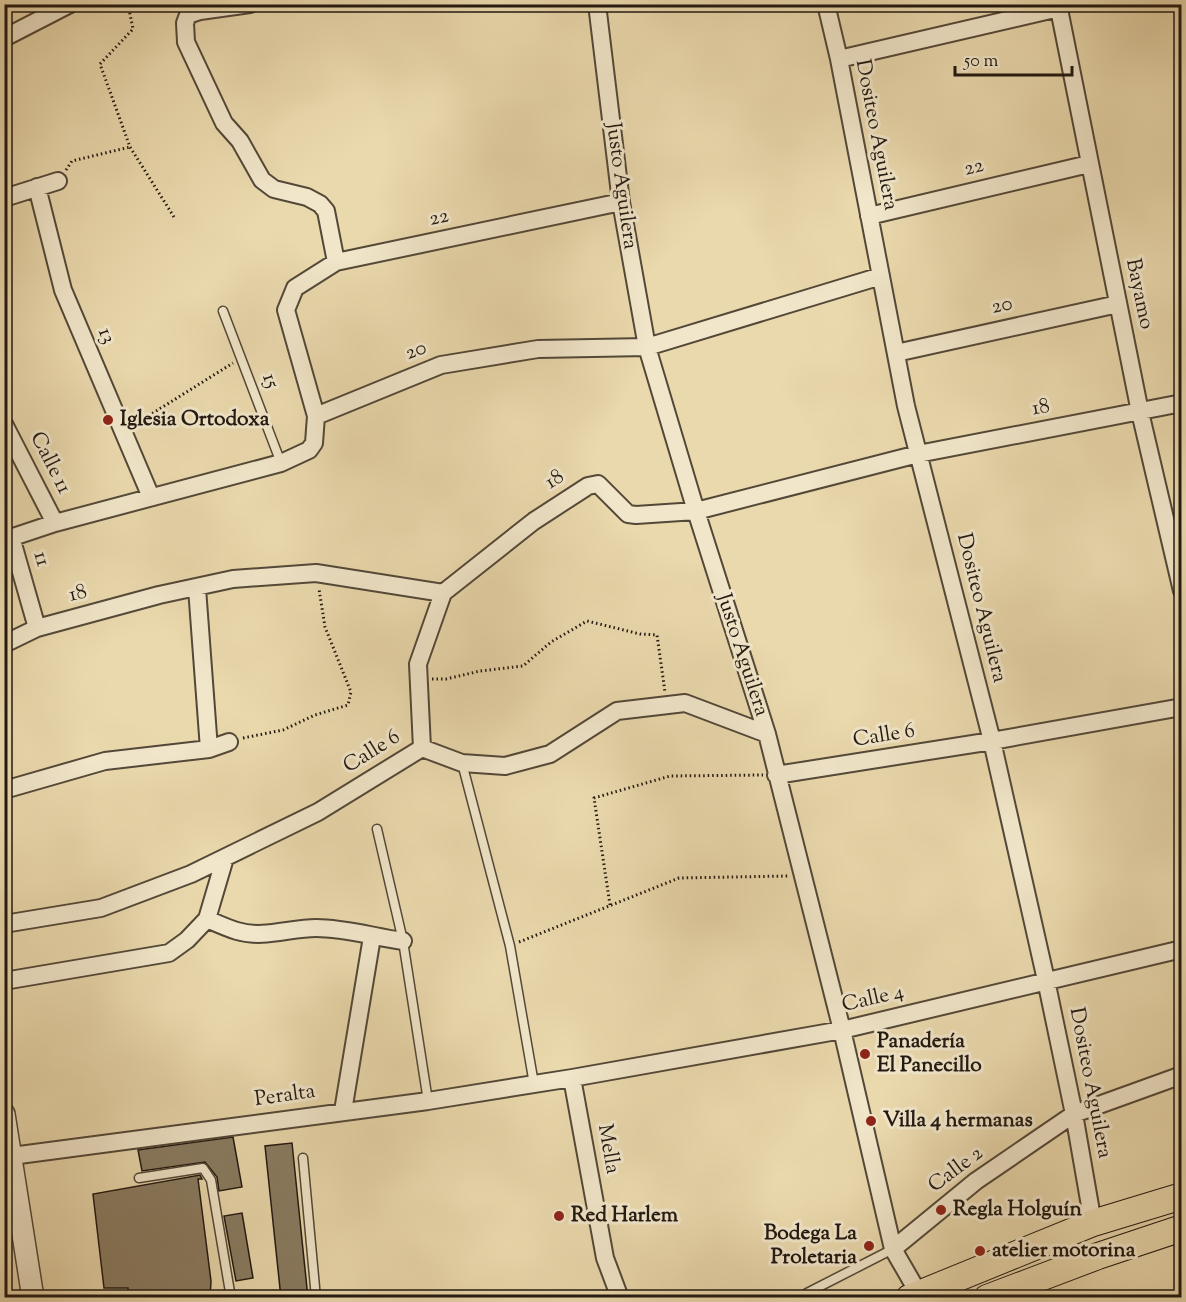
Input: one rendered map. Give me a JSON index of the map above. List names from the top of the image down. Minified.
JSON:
{"streets":{"street":["Dositeo Aguilera","22","Justo Aguilera","Bayamo","20","13","18","Calle 11","11","Calle 6","Calle 4","Peralta","Mella","Calle 2"],"lane":["15"]},"crossings":[["Dositeo Aguilera","22"],["Dositeo Aguilera","20"],["Dositeo Aguilera","18"],["Dositeo Aguilera","Calle 6"],["Dositeo Aguilera","Calle 4"],["Dositeo Aguilera","Calle 2"],["22","Justo Aguilera"],["22","Bayamo"],["22","20"],["Justo Aguilera","20"],["Justo Aguilera","18"],["Justo Aguilera","Calle 6"],["Justo Aguilera","Calle 4"],["Justo Aguilera","Calle 2"],["Bayamo","20"],["Bayamo","18"],["18","11"],["Calle 4","Peralta"],["Calle 4","Mella"],["Peralta","Mella"]],"places":["Iglesia Ortodoxa","Panadería El Panecillo","Villa 4 hermanas","Regla Holguín","Red Harlem","Bodega La Proletaria","atelier motorina"],"scale_bar":"50 m"}
